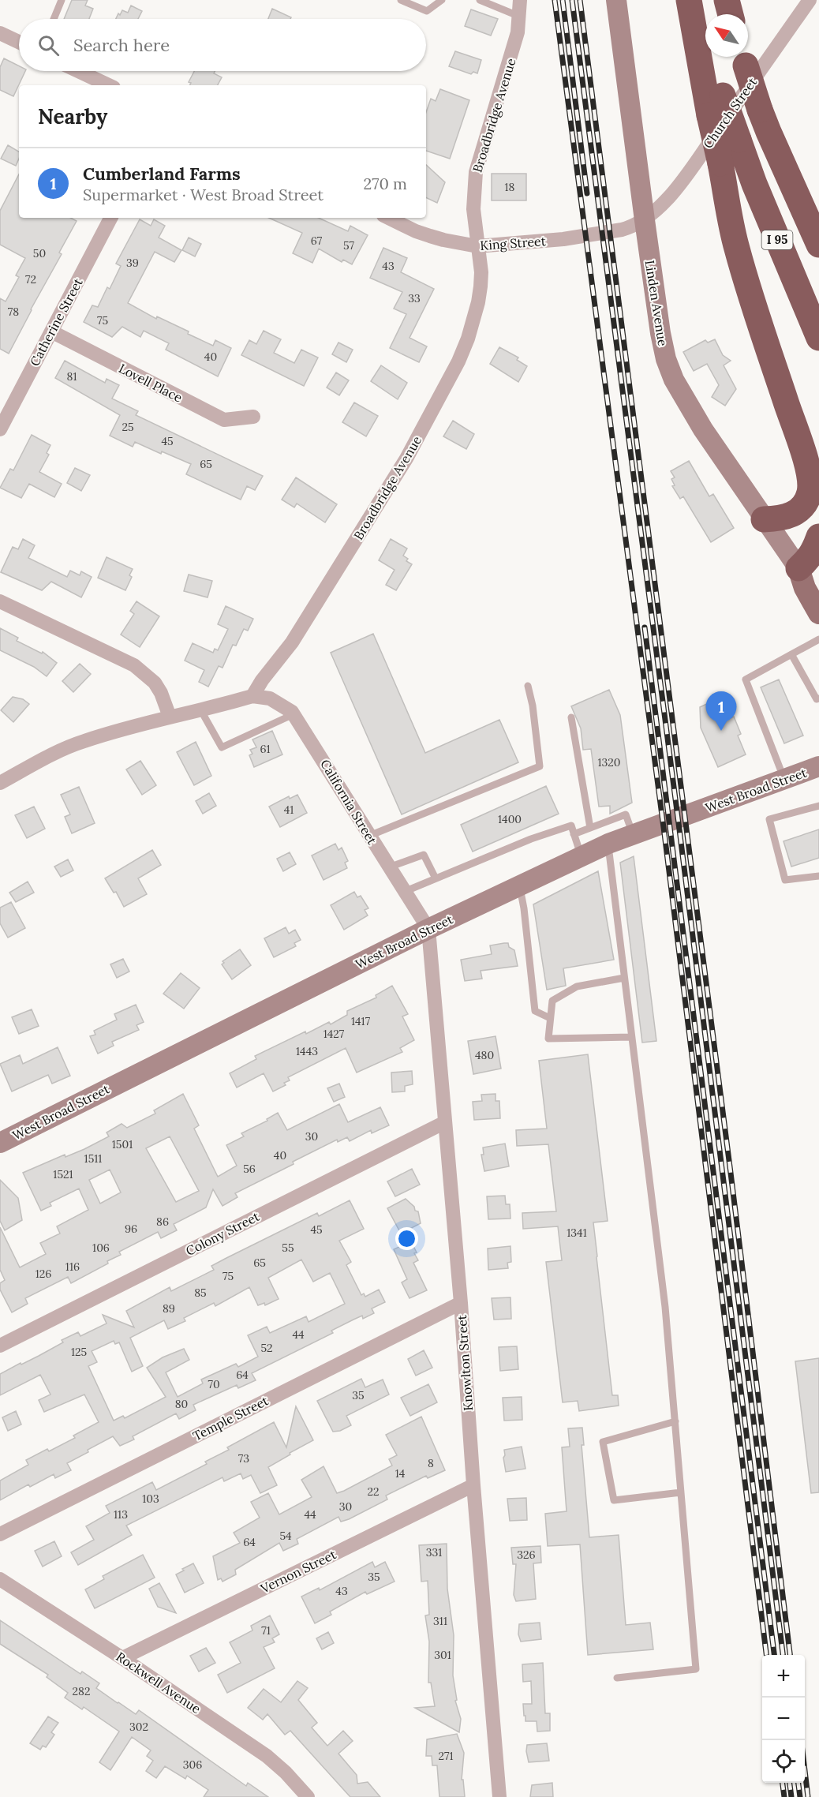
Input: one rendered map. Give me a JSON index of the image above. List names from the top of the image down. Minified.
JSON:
{"streets":{"highway":["I 95"],"main road":["Linden Avenue","West Broad Street"],"street":["Church Street","Broadbridge Avenue","King Street","Catherine Street","Lovell Place","California Street","Colony Street","Knowlton Street","Temple Street","Vernon Street","Rockwell Avenue"]},"crossings":[["Church Street","King Street"],["Church Street","Linden Avenue"],["Broadbridge Avenue","King Street"],["Broadbridge Avenue","California Street"],["King Street","Linden Avenue"],["Catherine Street","Lovell Place"],["West Broad Street","California Street"],["West Broad Street","Knowlton Street"],["California Street","Knowlton Street"],["Colony Street","Knowlton Street"],["Knowlton Street","Temple Street"],["Knowlton Street","Vernon Street"],["Vernon Street","Rockwell Avenue"]],"house_numbers":["18","67","57","50","39","43","72","33","78","75","40","81","25","45","65","61","1320","41","1400","1417","1427","1443","480","30","1501","40","1511","56","1521","86","96","45","1341","106","55","65","116","126","75","85","89","44","52","125","64","70","35","80","73","8","14","22","103","30","113","44","54","64","331","326","35","43","311","71","301","282","302","271","306"],"north":"top left","page":{"search":"Search here","heading":"Nearby","list":[{"mark":"1","name":"Cumberland Farms","note":"Supermarket · West Broad Street","value":"270 m"}],"pins":"1","map_buttons":["+","−"]}}
